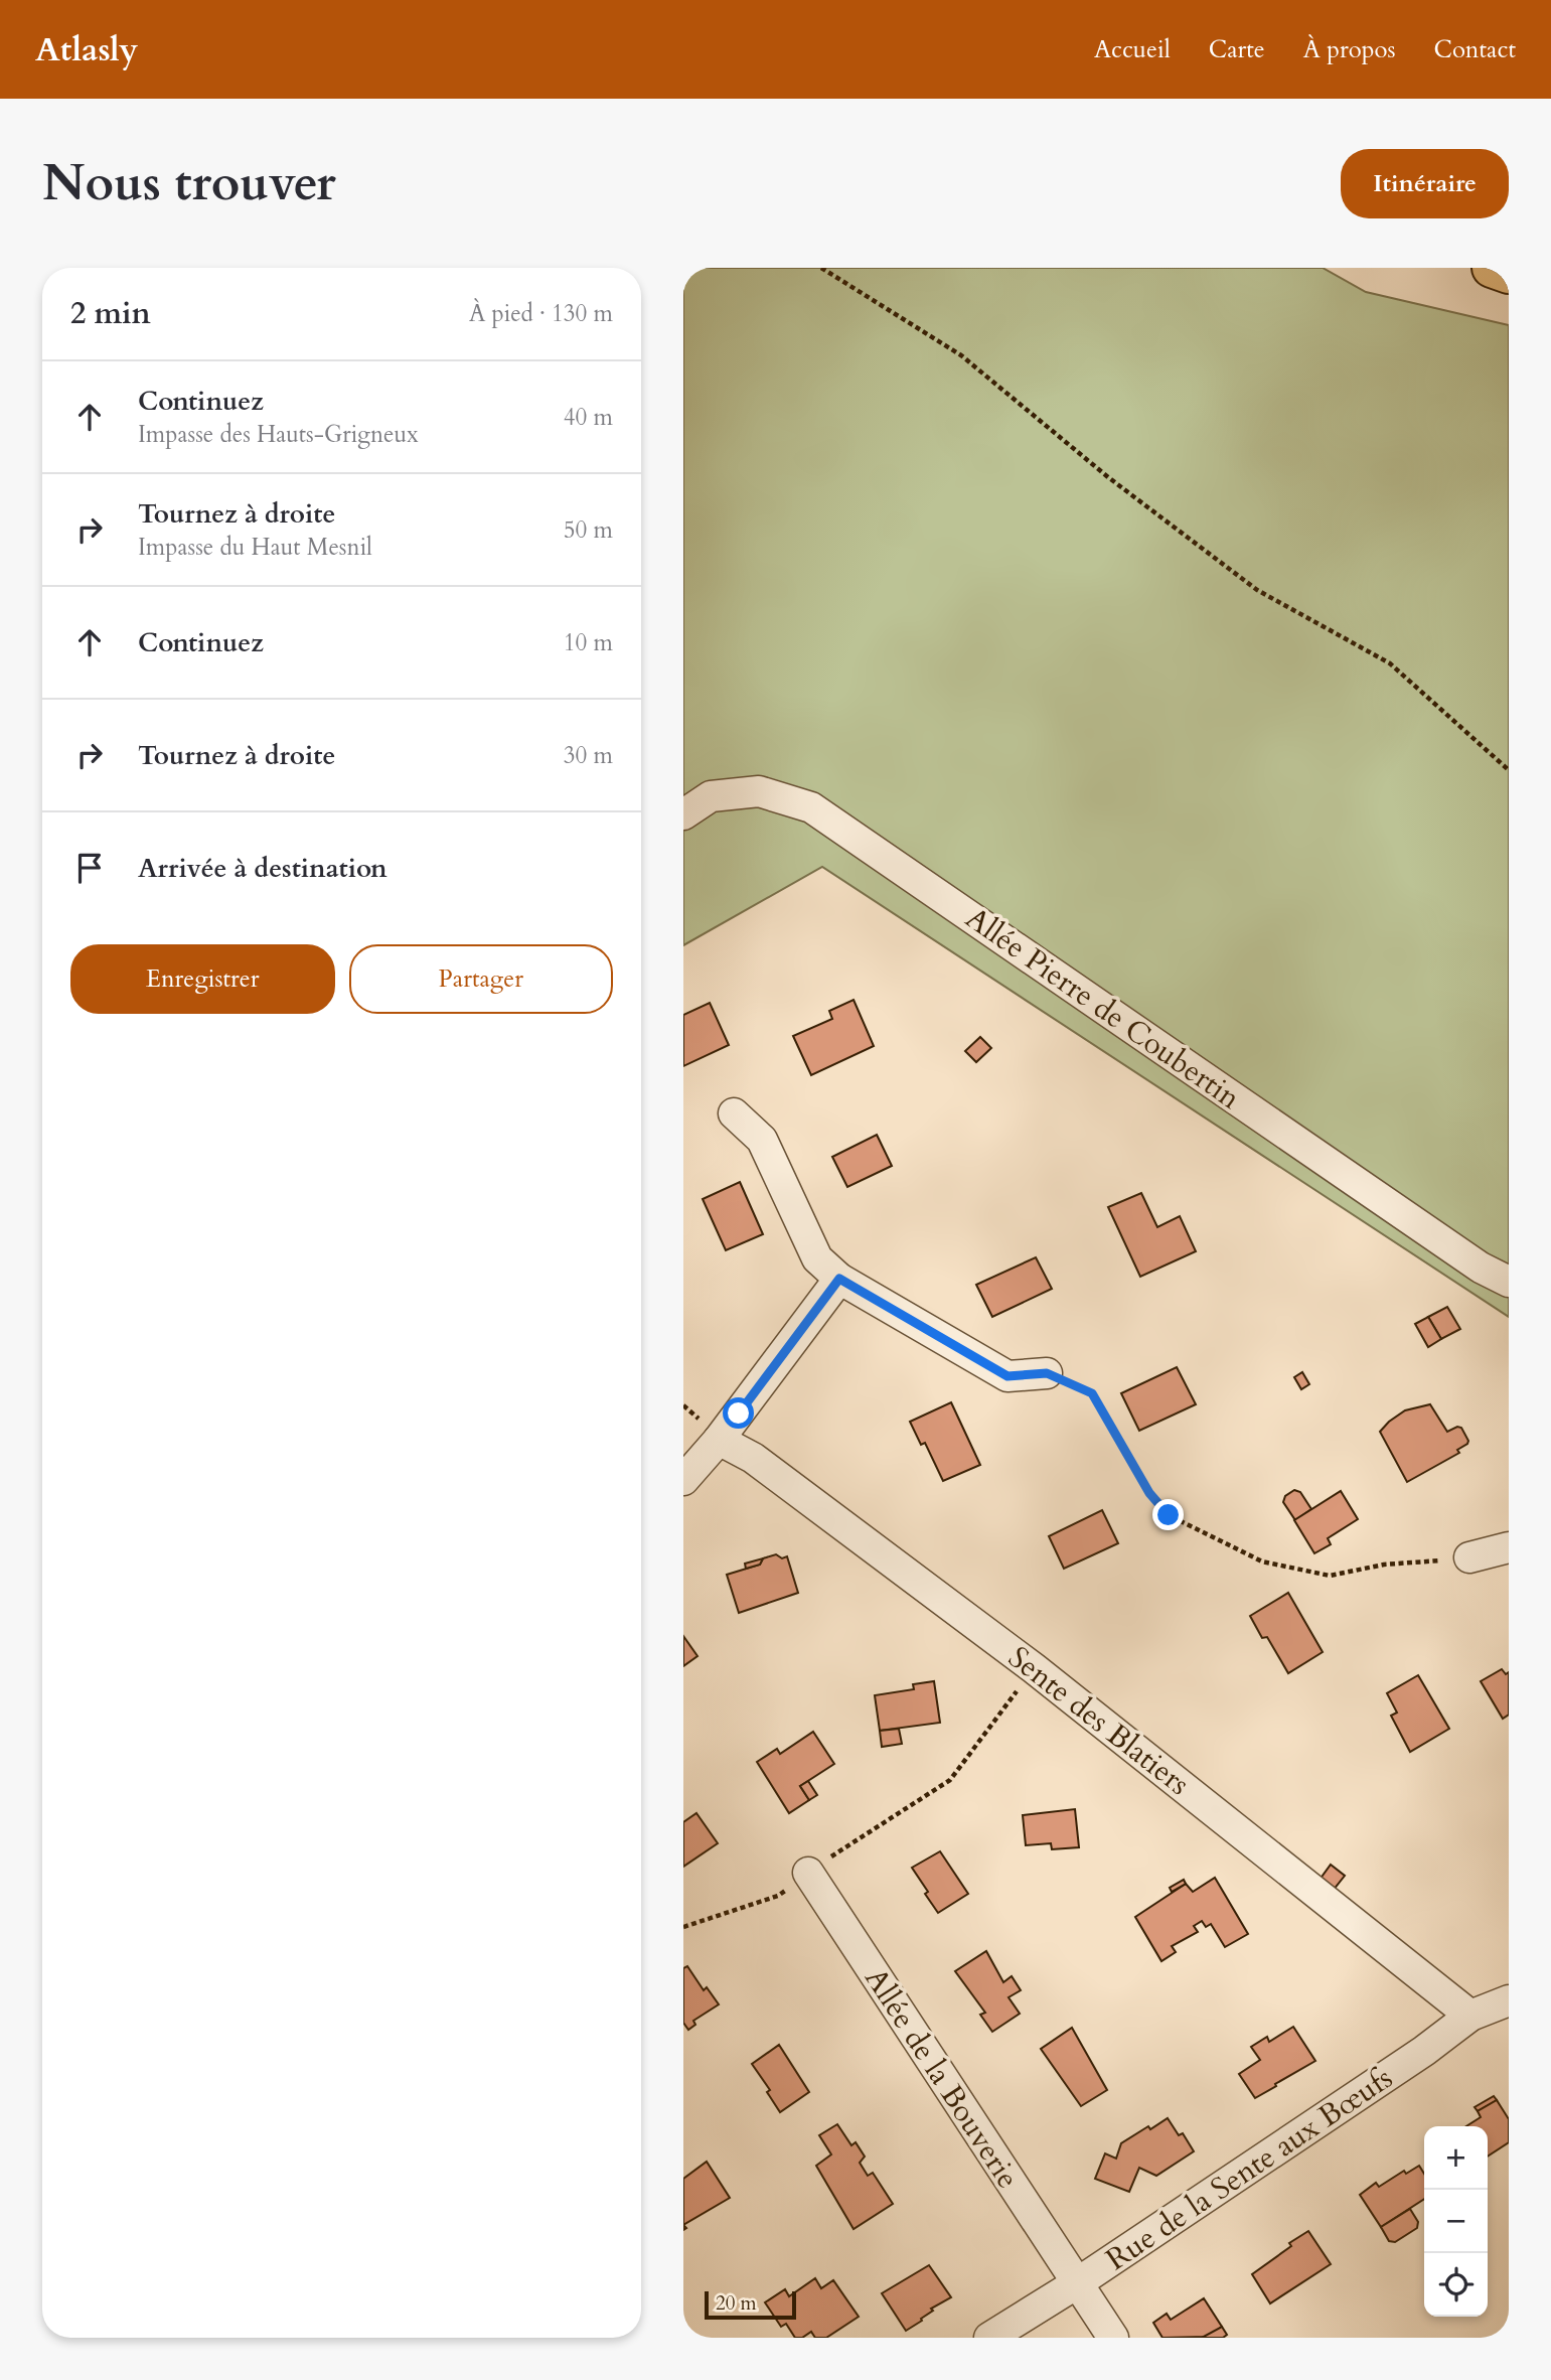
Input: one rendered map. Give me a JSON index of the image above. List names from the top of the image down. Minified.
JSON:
{"streets":{"street":["Allée Pierre de Coubertin","Sente des Blatiers","Allée de la Bouverie","Rue de la Sente aux Bœufs"]},"crossings":[["Sente des Blatiers","Rue de la Sente aux Bœufs"],["Allée de la Bouverie","Rue de la Sente aux Bœufs"]],"scale_bar":"20 m","page":{"header":"Atlasly","nav":["Accueil","Carte","À propos","Contact"],"buttons":["Itinéraire",["Enregistrer","Partager"]],"title":"Nous trouver","heading":["2 min","À pied · 130 m"],"list":[["Continuez","Impasse des Hauts-Grigneux","40 m"],["Tournez à droite","Impasse du Haut Mesnil","50 m"],["Continuez","10 m"],["Tournez à droite","30 m"],"Arrivée à destination"],"map_buttons":["+","−"],"scale":"20 m"}}
